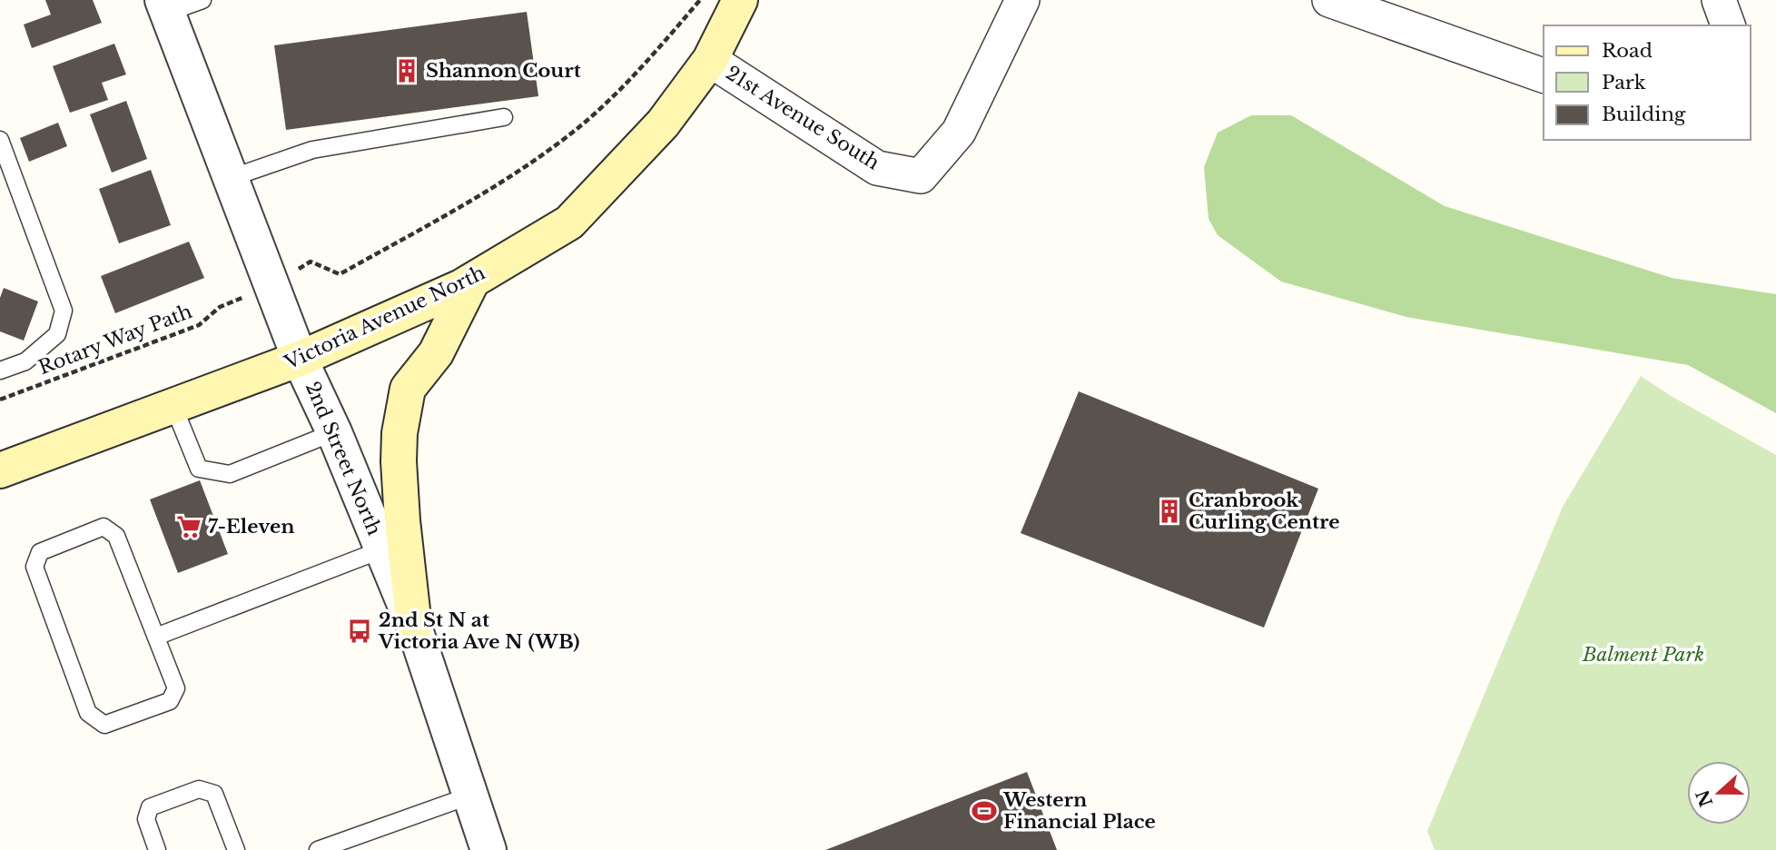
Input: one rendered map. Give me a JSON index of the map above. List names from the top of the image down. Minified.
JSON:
{"streets":{"main road":["Victoria Avenue North"],"street":["21st Avenue South","2nd Street North"],"path":["Rotary Way Path"]},"crossings":[["21st Avenue South","Victoria Avenue North"],["Victoria Avenue North","2nd Street North"],["Rotary Way Path","2nd Street North"]],"parks":["Balment Park"],"places":{"building":["Shannon Court","Cranbrook Curling Centre"],"supermarket":["7-Eleven"],"bus stop":["2nd St N at Victoria Ave N (WB)"],"sports":["Western Financial Place"]},"legend":["Road","Park","Building"],"north":"left"}
